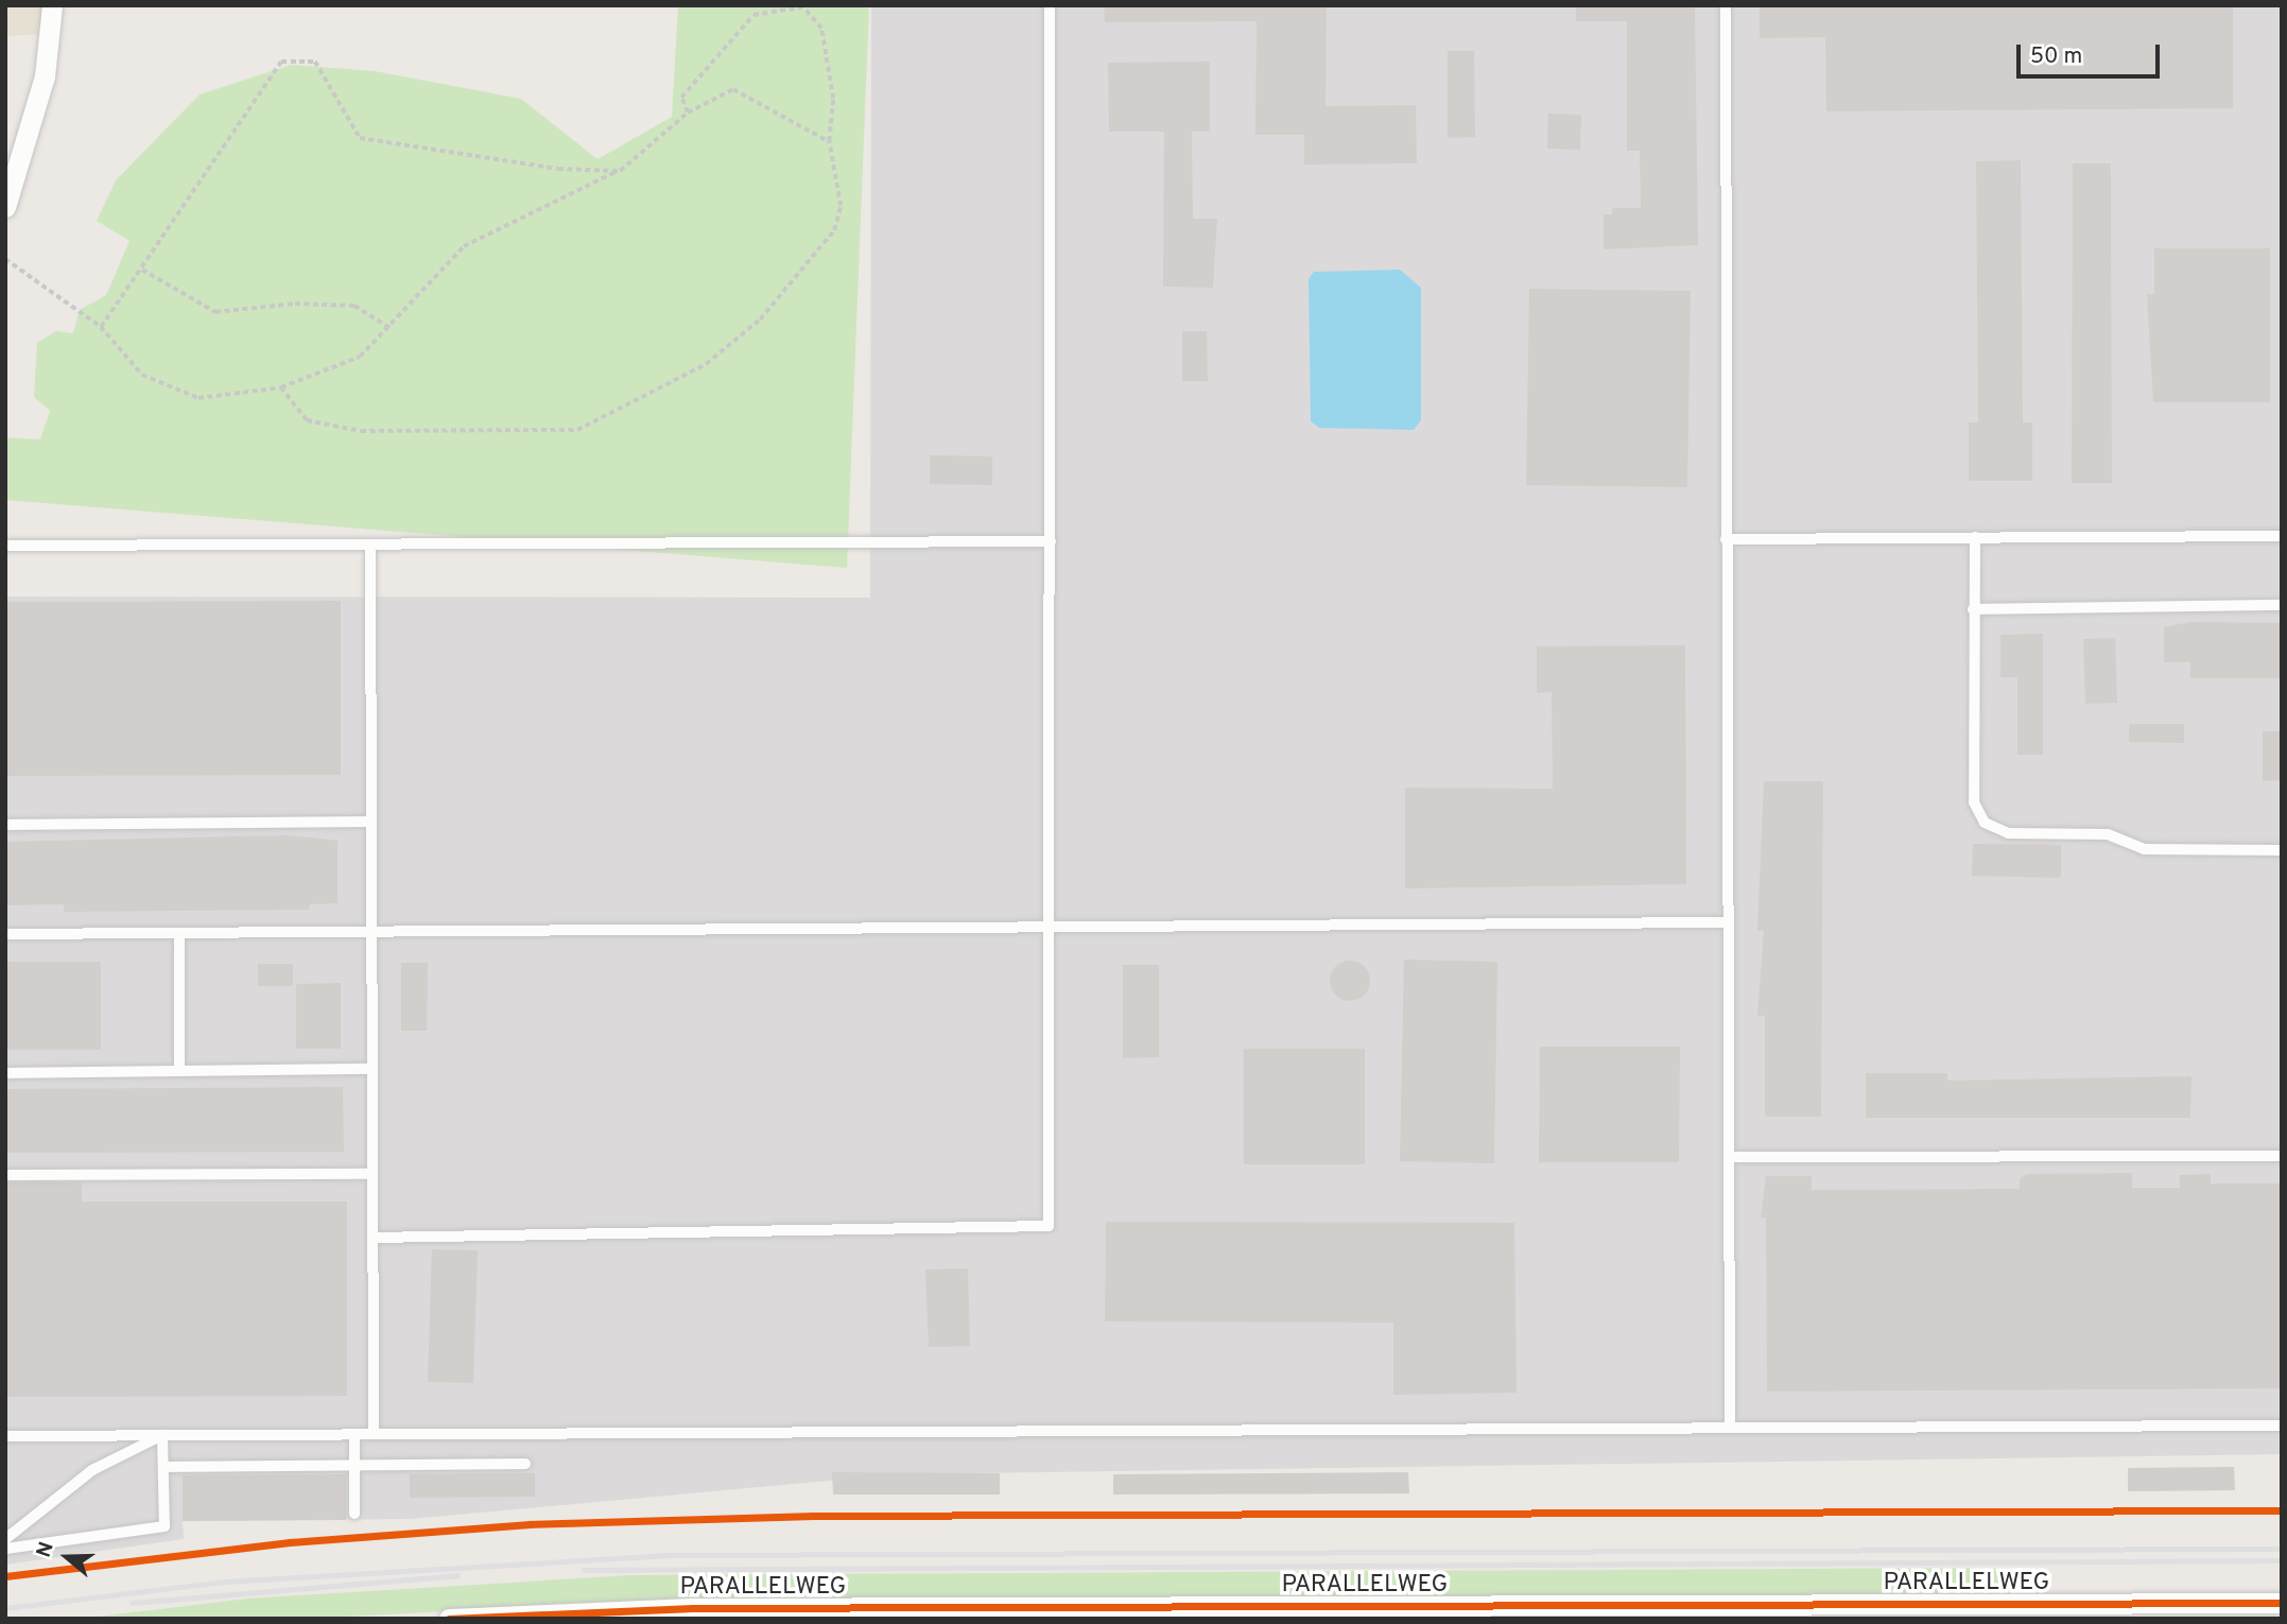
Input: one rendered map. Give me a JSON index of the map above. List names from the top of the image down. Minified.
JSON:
{"streets":{"street":["PARALLELWEG"]},"scale_bar":"50 m","north":"left"}
